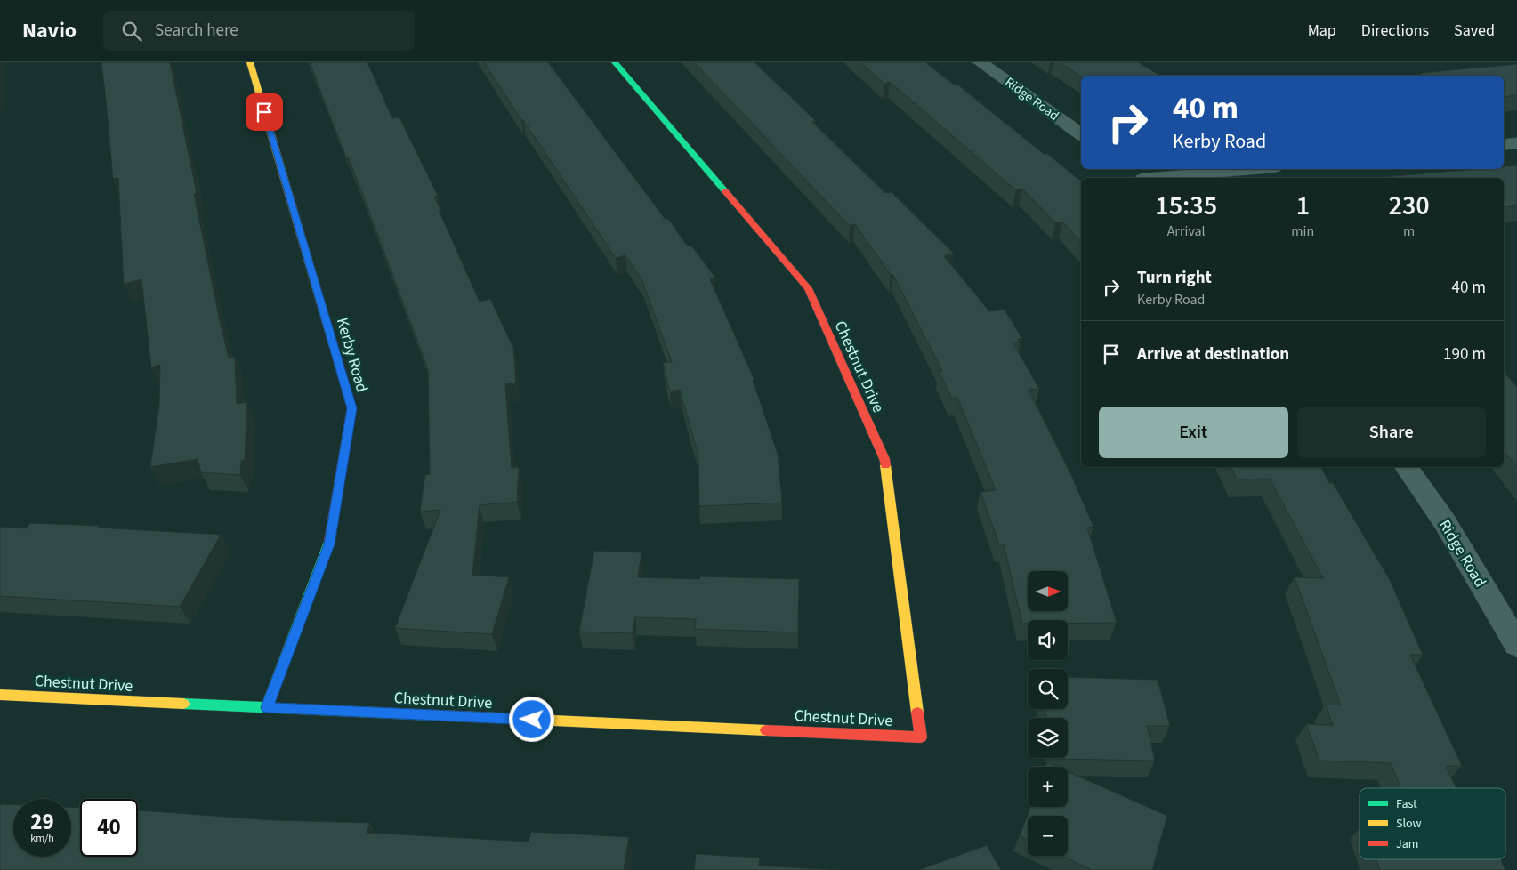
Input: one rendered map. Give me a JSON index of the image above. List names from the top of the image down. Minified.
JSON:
{"streets":{"street":["Ridge Road","Kerby Road","Chestnut Drive"]},"crossings":[["Kerby Road","Chestnut Drive"]],"legend":["Fast","Slow","Jam"],"north":"right","page":{"header":"Navio","search":"Search here","nav":["Map","Directions","Saved"],"turn":["40 m","Kerby Road"],"eta":["15:35","Arrival","1","min","230","m"],"list":[{"name":"Turn right","note":"Kerby Road","value":"40 m"},{"name":"Arrive at destination","value":"190 m"}],"buttons":["Exit","Share"],"map_buttons":["+","−"],"speed":"29 km/h","limit":"40"}}
